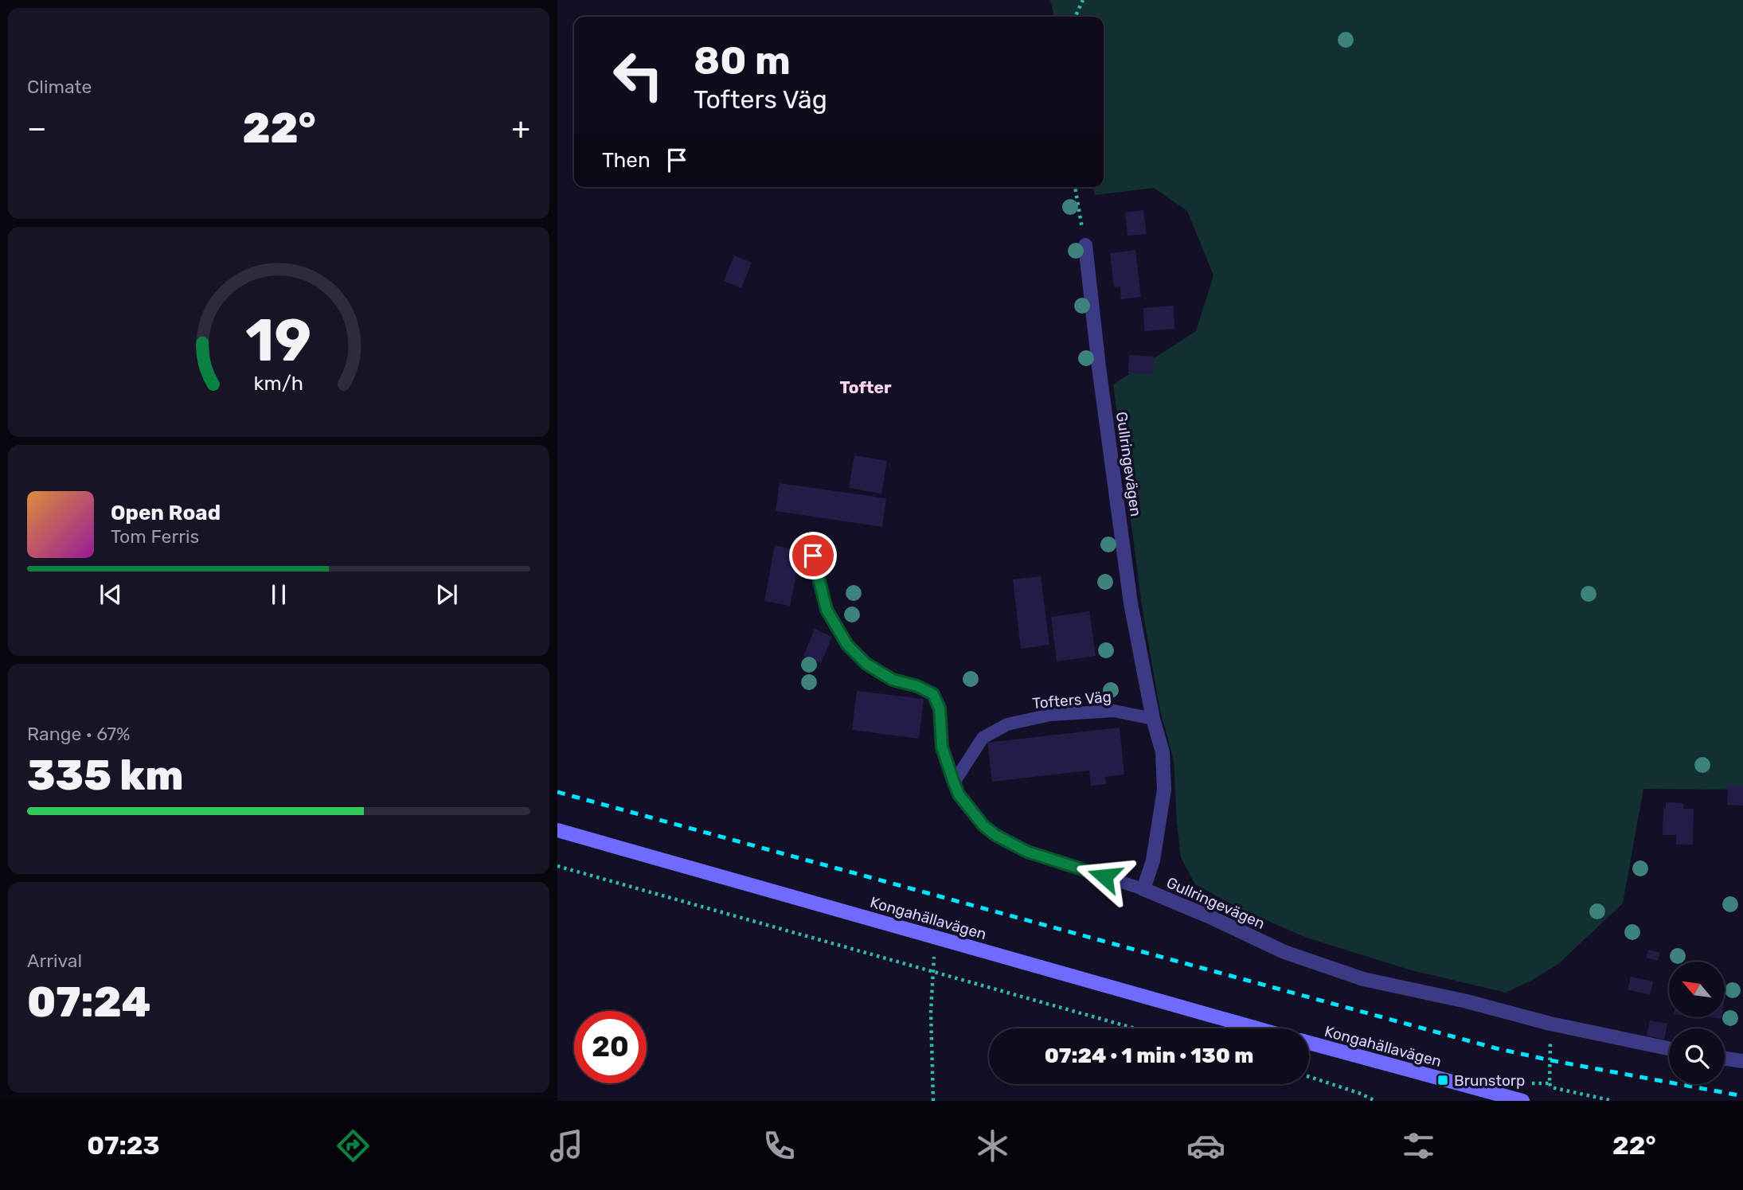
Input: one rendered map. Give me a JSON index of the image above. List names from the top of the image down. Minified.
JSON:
{"streets":{"main road":["Kongahällavägen"],"street":["Gullringevägen"],"lane":["Tofters Väg"]},"crossings":[["Gullringevägen","Tofters Väg"]],"districts":["Tofter"],"places":{"transit":["Brunstorp"]},"north":"top left","page":{"tile":["Climate",["Range · 67%","335 km"],["Arrival","07:24"]],"turn":["80 m","Tofters Väg"],"heat":["−","22°","+"],"then":"Then","song":["Open Road","Tom Ferris"],"limit":"20","trip":"07:24 · 1 min · 130 m","tabs":["07:23","22°"],"gauge":["19","km/h"]}}
